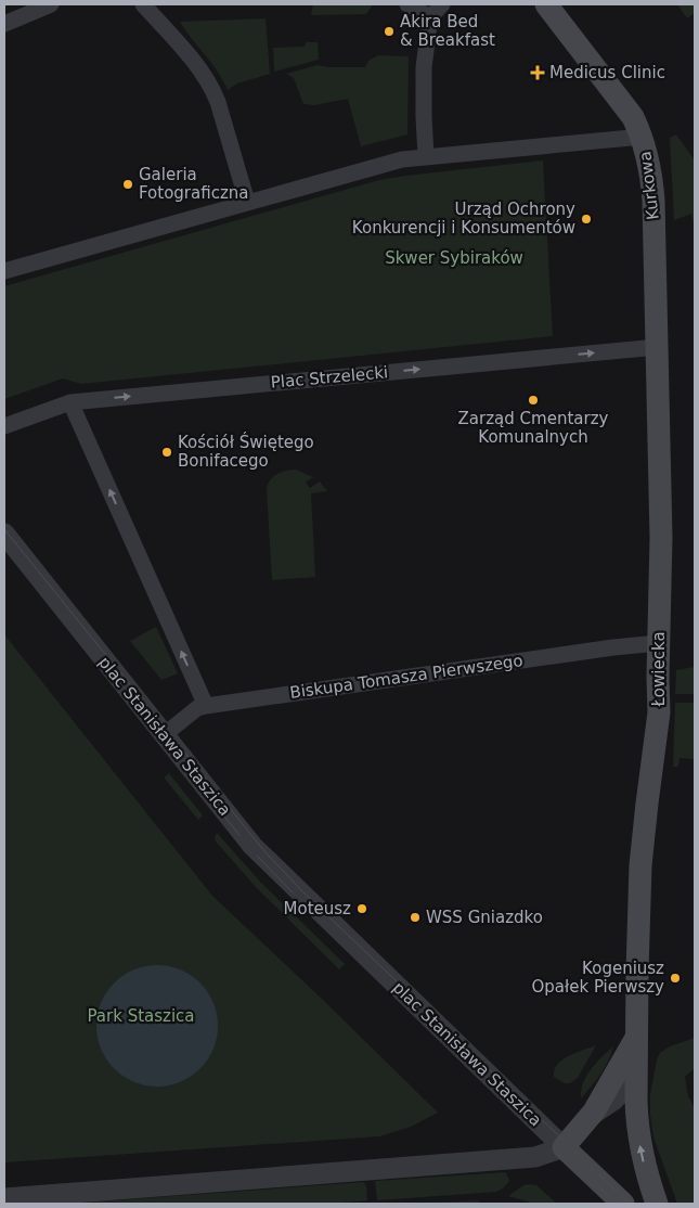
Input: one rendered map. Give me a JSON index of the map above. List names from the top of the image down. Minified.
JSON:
{"streets":{"main road":["Kurkowa","Łowiecka"],"street":["Plac Strzelecki","Biskupa Tomasza Pierwszego","plac Stanisława Staszica"]},"crossings":[["Kurkowa","Łowiecka"],["Plac Strzelecki","Łowiecka"],["Łowiecka","Biskupa Tomasza Pierwszego"],["Łowiecka","plac Stanisława Staszica"],["Biskupa Tomasza Pierwszego","plac Stanisława Staszica"]],"one_way":["Plac Strzelecki"],"parks":["Skwer Sybiraków","Park Staszica"],"places":{"other":["Akira Bed & Breakfast","Galeria Fotograficzna","Urząd Ochrony Konkurencji i Konsumentów","Zarząd Cmentarzy Komunalnych","Kościół Świętego Bonifacego","Moteusz","WSS Gniazdko","Kogeniusz Opałek Pierwszy"],"health":["Medicus Clinic"]}}
